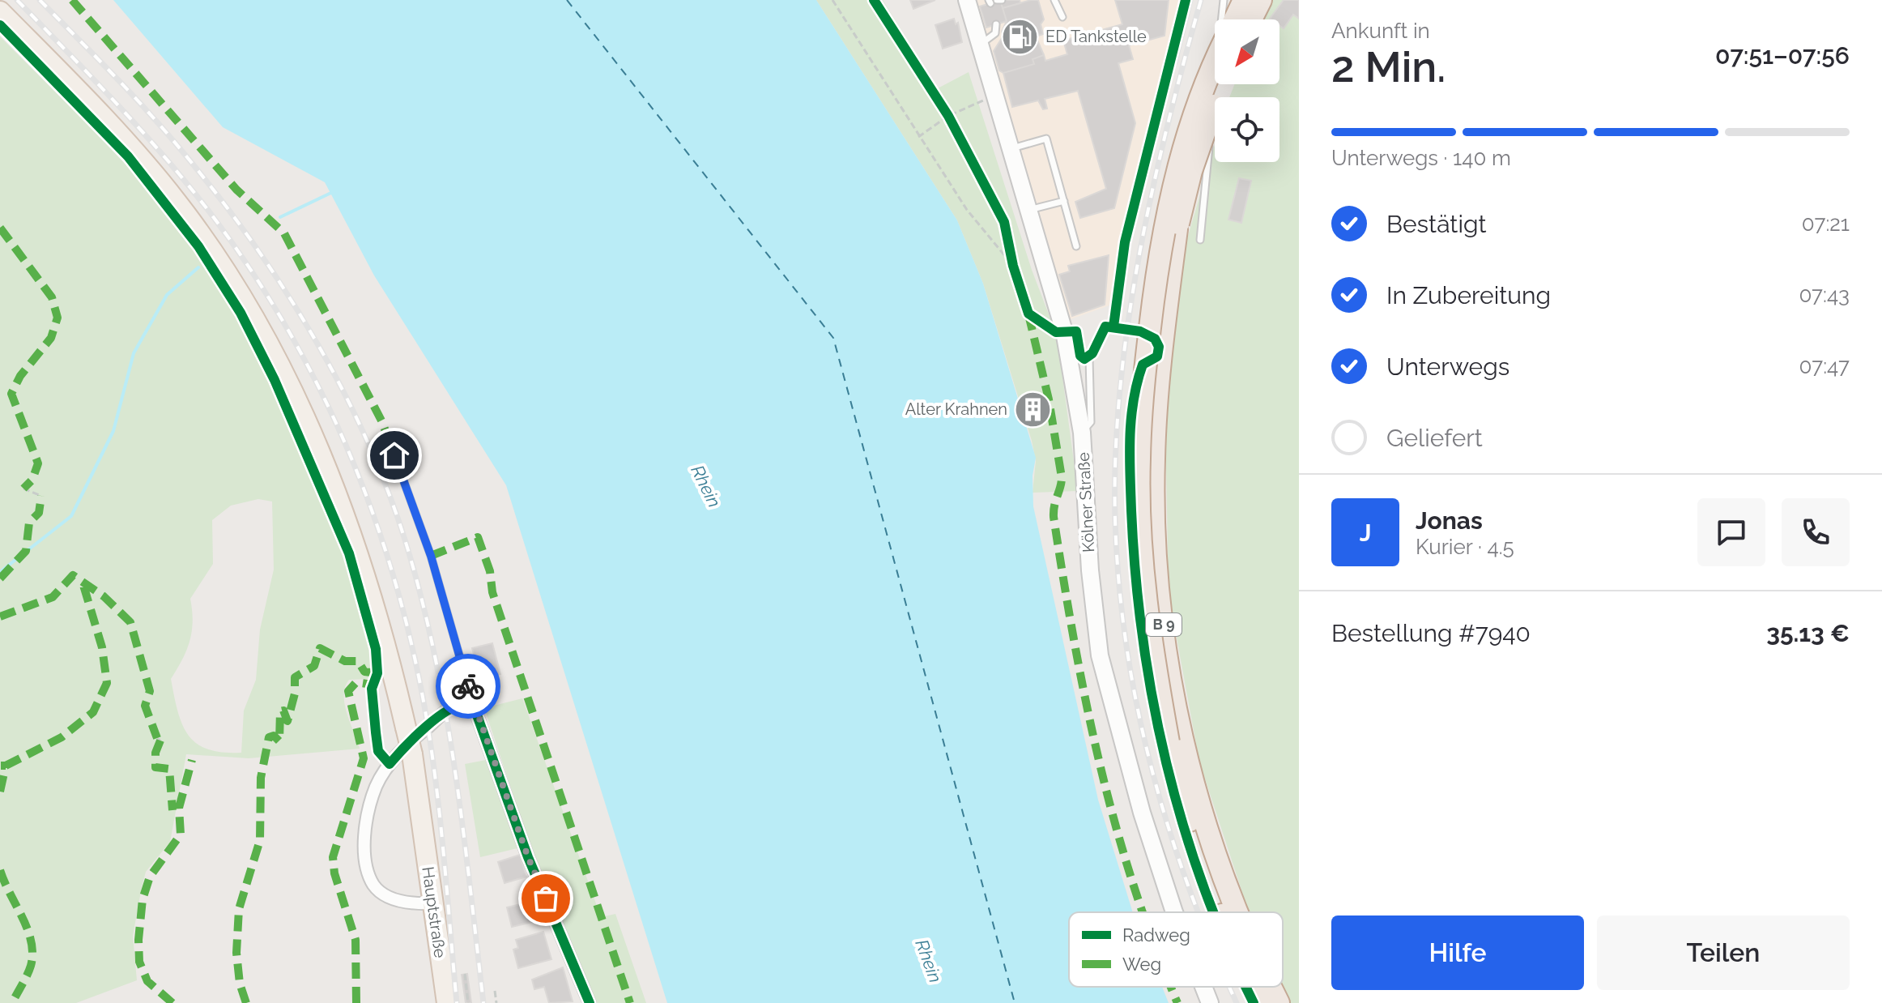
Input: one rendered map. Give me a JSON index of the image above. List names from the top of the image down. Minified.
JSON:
{"streets":{"highway":["B 9"],"main road":["Hauptstraße"],"street":["Kölner Straße"]},"water":["Rhein"],"places":{"fuel station":["ED Tankstelle"],"building":["Alter Krahnen"]},"legend":["Radweg","Weg"],"north":"bottom left","page":{"heading":["2 Min.","Ankunft in","07:51–07:56"],"panel":["Jonas","Kurier · 4.5","Bestellung #7940","35.13 €"],"bar":"Unterwegs · 140 m","list":[["Bestätigt","07:21"],["In Zubereitung","07:43"],["Unterwegs","07:47"],"Geliefert"],"round":"J","buttons":["Hilfe","Teilen"]}}
